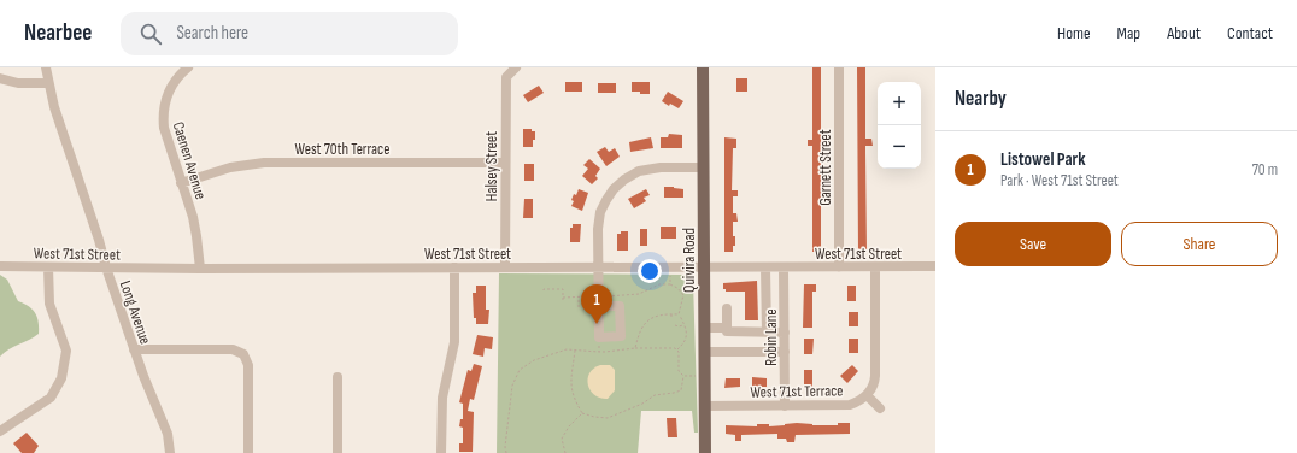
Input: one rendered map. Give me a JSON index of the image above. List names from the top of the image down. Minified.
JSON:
{"streets":{"main road":["Quivira Road"],"street":["West 70th Terrace","Caenen Avenue","Halsey Street","Garnett Street","West 71st Street","Long Avenue","Robin Lane","West 71st Terrace"]},"crossings":[["West 70th Terrace","Caenen Avenue"],["West 70th Terrace","Halsey Street"],["Caenen Avenue","West 71st Street"],["Halsey Street","West 71st Street"],["Garnett Street","West 71st Street"],["West 71st Street","Quivira Road"],["West 71st Street","Long Avenue"],["West 71st Street","Robin Lane"],["Quivira Road","West 71st Terrace"],["Robin Lane","West 71st Terrace"]],"page":{"header":"Nearbee","search":"Search here","nav":["Home","Map","About","Contact"],"heading":"Nearby","map_buttons":["+","−"],"list":[{"mark":"1","name":"Listowel Park","note":"Park · West 71st Street","value":"70 m"}],"buttons":["Save","Share"],"pins":"1"}}
